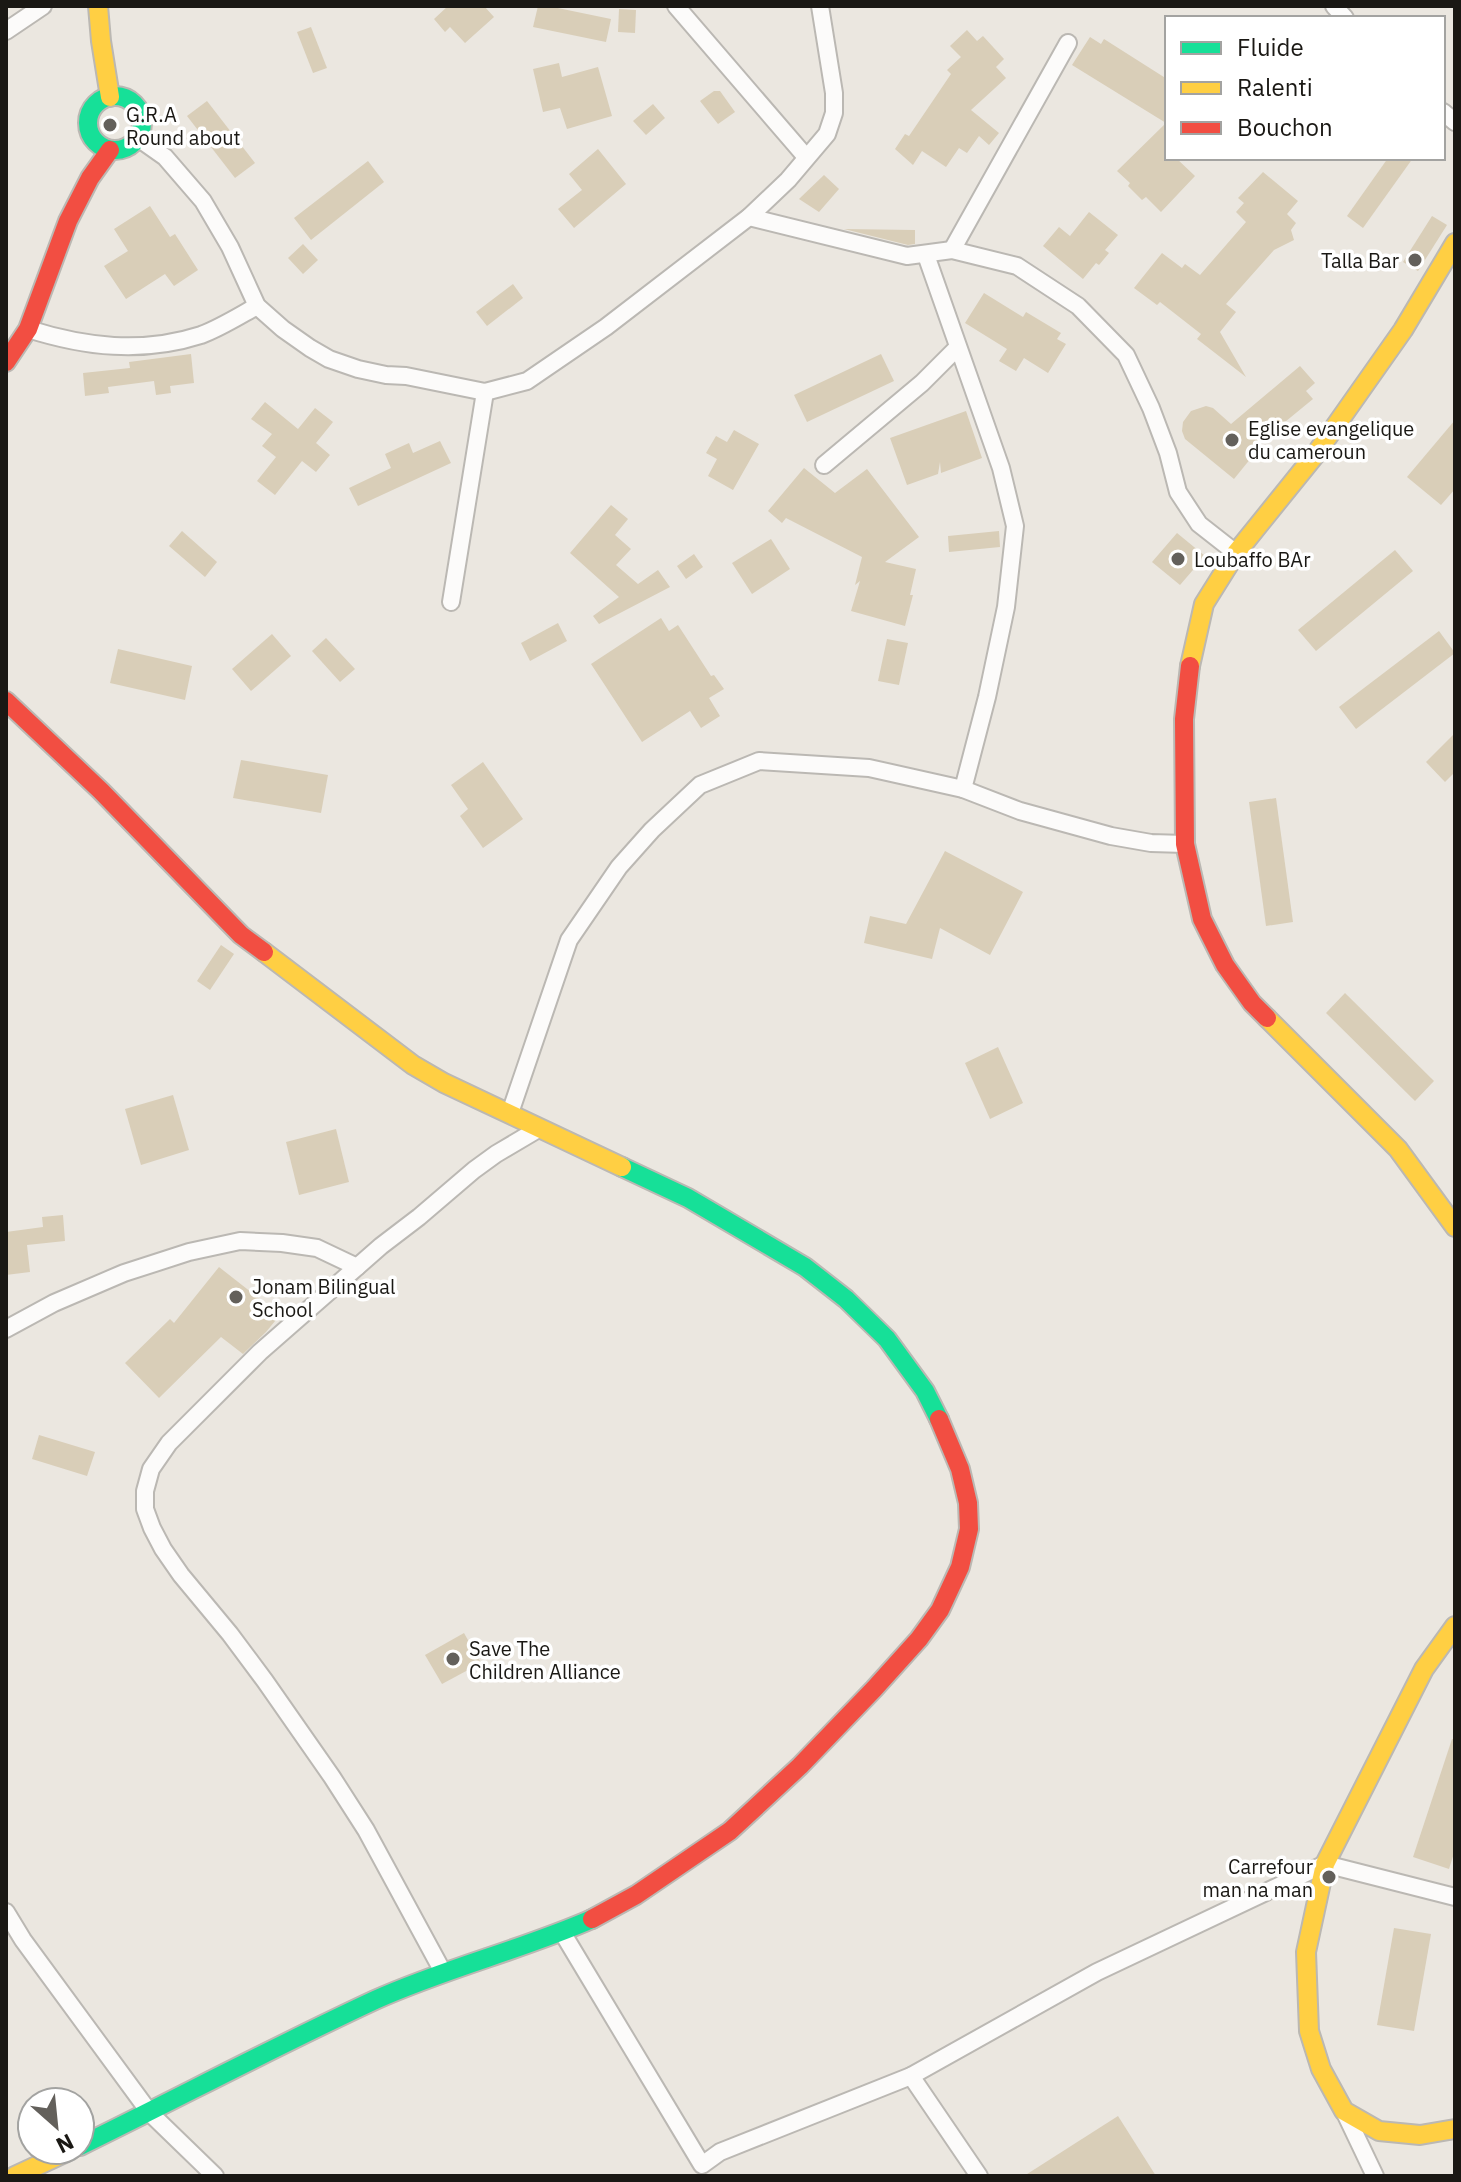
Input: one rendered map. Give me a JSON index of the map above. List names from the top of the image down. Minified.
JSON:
{"places":["G.R.A Round about","Talla Bar","Eglise evangelique du cameroun","Loubaffo BAr","Jonam Bilingual School","Save The Children Alliance","Carrefour man na man"],"legend":["Fluide","Ralenti","Bouchon"],"north":"bottom right"}
